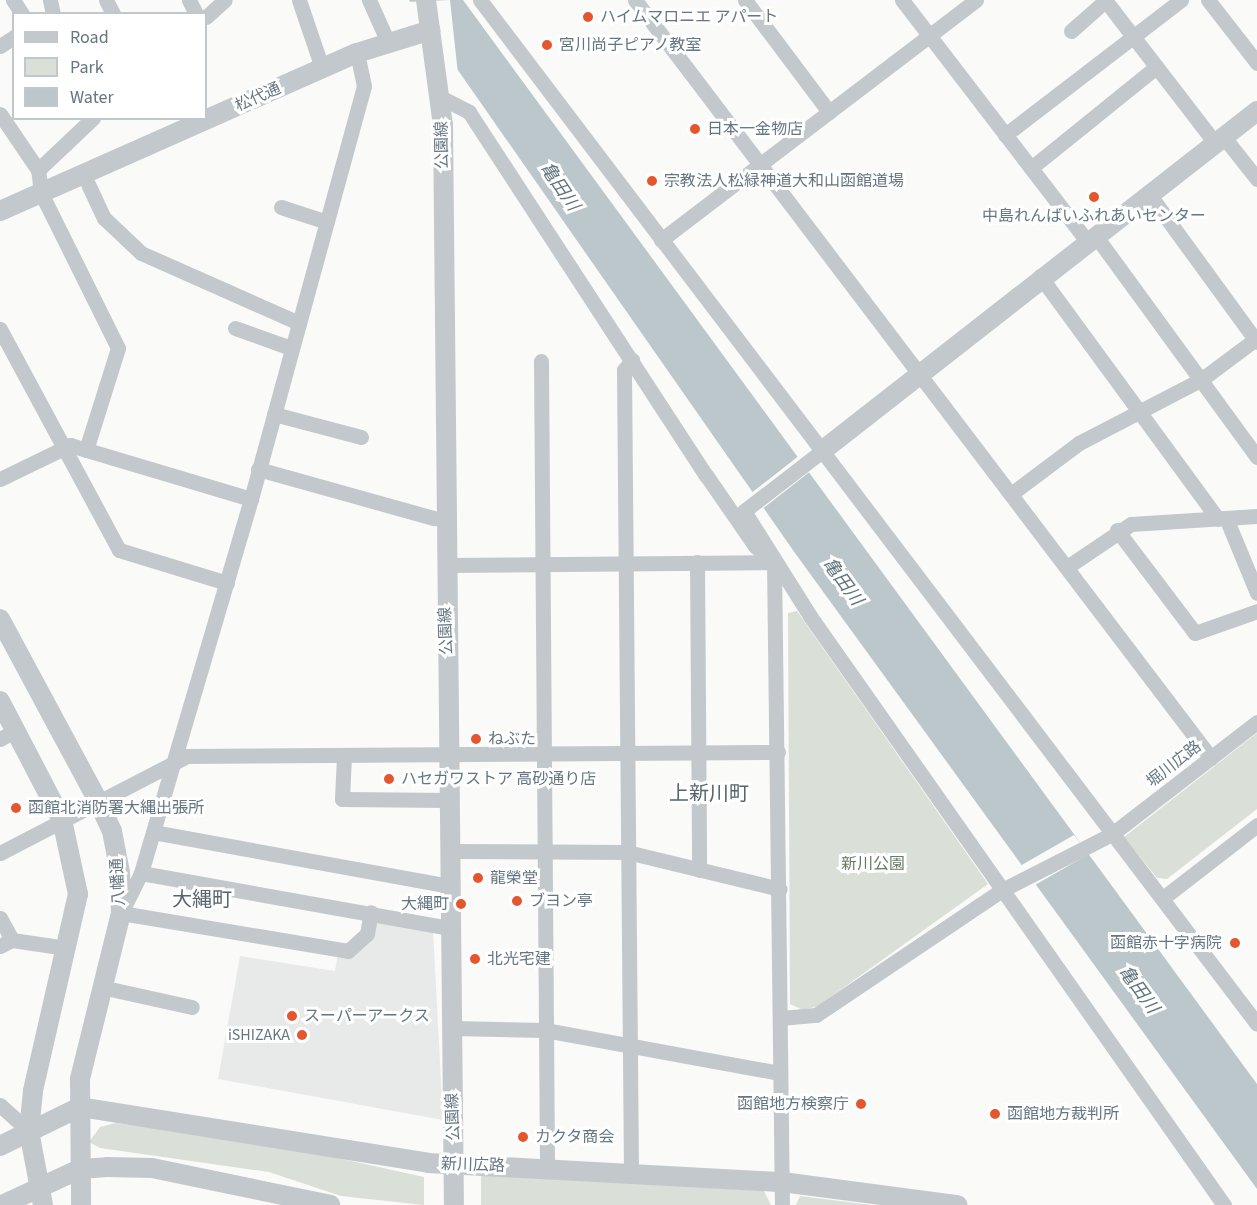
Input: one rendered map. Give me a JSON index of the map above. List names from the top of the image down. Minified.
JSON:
{"streets":{"street":["松代通","公園線","堀川広路","八幡通","新川広路"]},"crossings":[["松代通","公園線"],["公園線","新川広路"],["八幡通","新川広路"]],"districts":["上新川町","大縄町"],"water":["亀田川"],"parks":["新川公園"],"places":["ハイムマロニエ アパート","宮川尚子ピアノ教室","日本一金物店","宗教法人松緑神道大和山函館道場","中島れんばいふれあいセンター","ねぶた","ハセガワストア 高砂通り店","函館北消防署大縄出張所","龍榮堂","ブヨン亭","大縄町","函館赤十字病院","北光宅建","スーパーアークス","iSHIZAKA","函館地方検察庁","函館地方裁判所","カクタ商会"],"legend":["Road","Park","Water"]}
